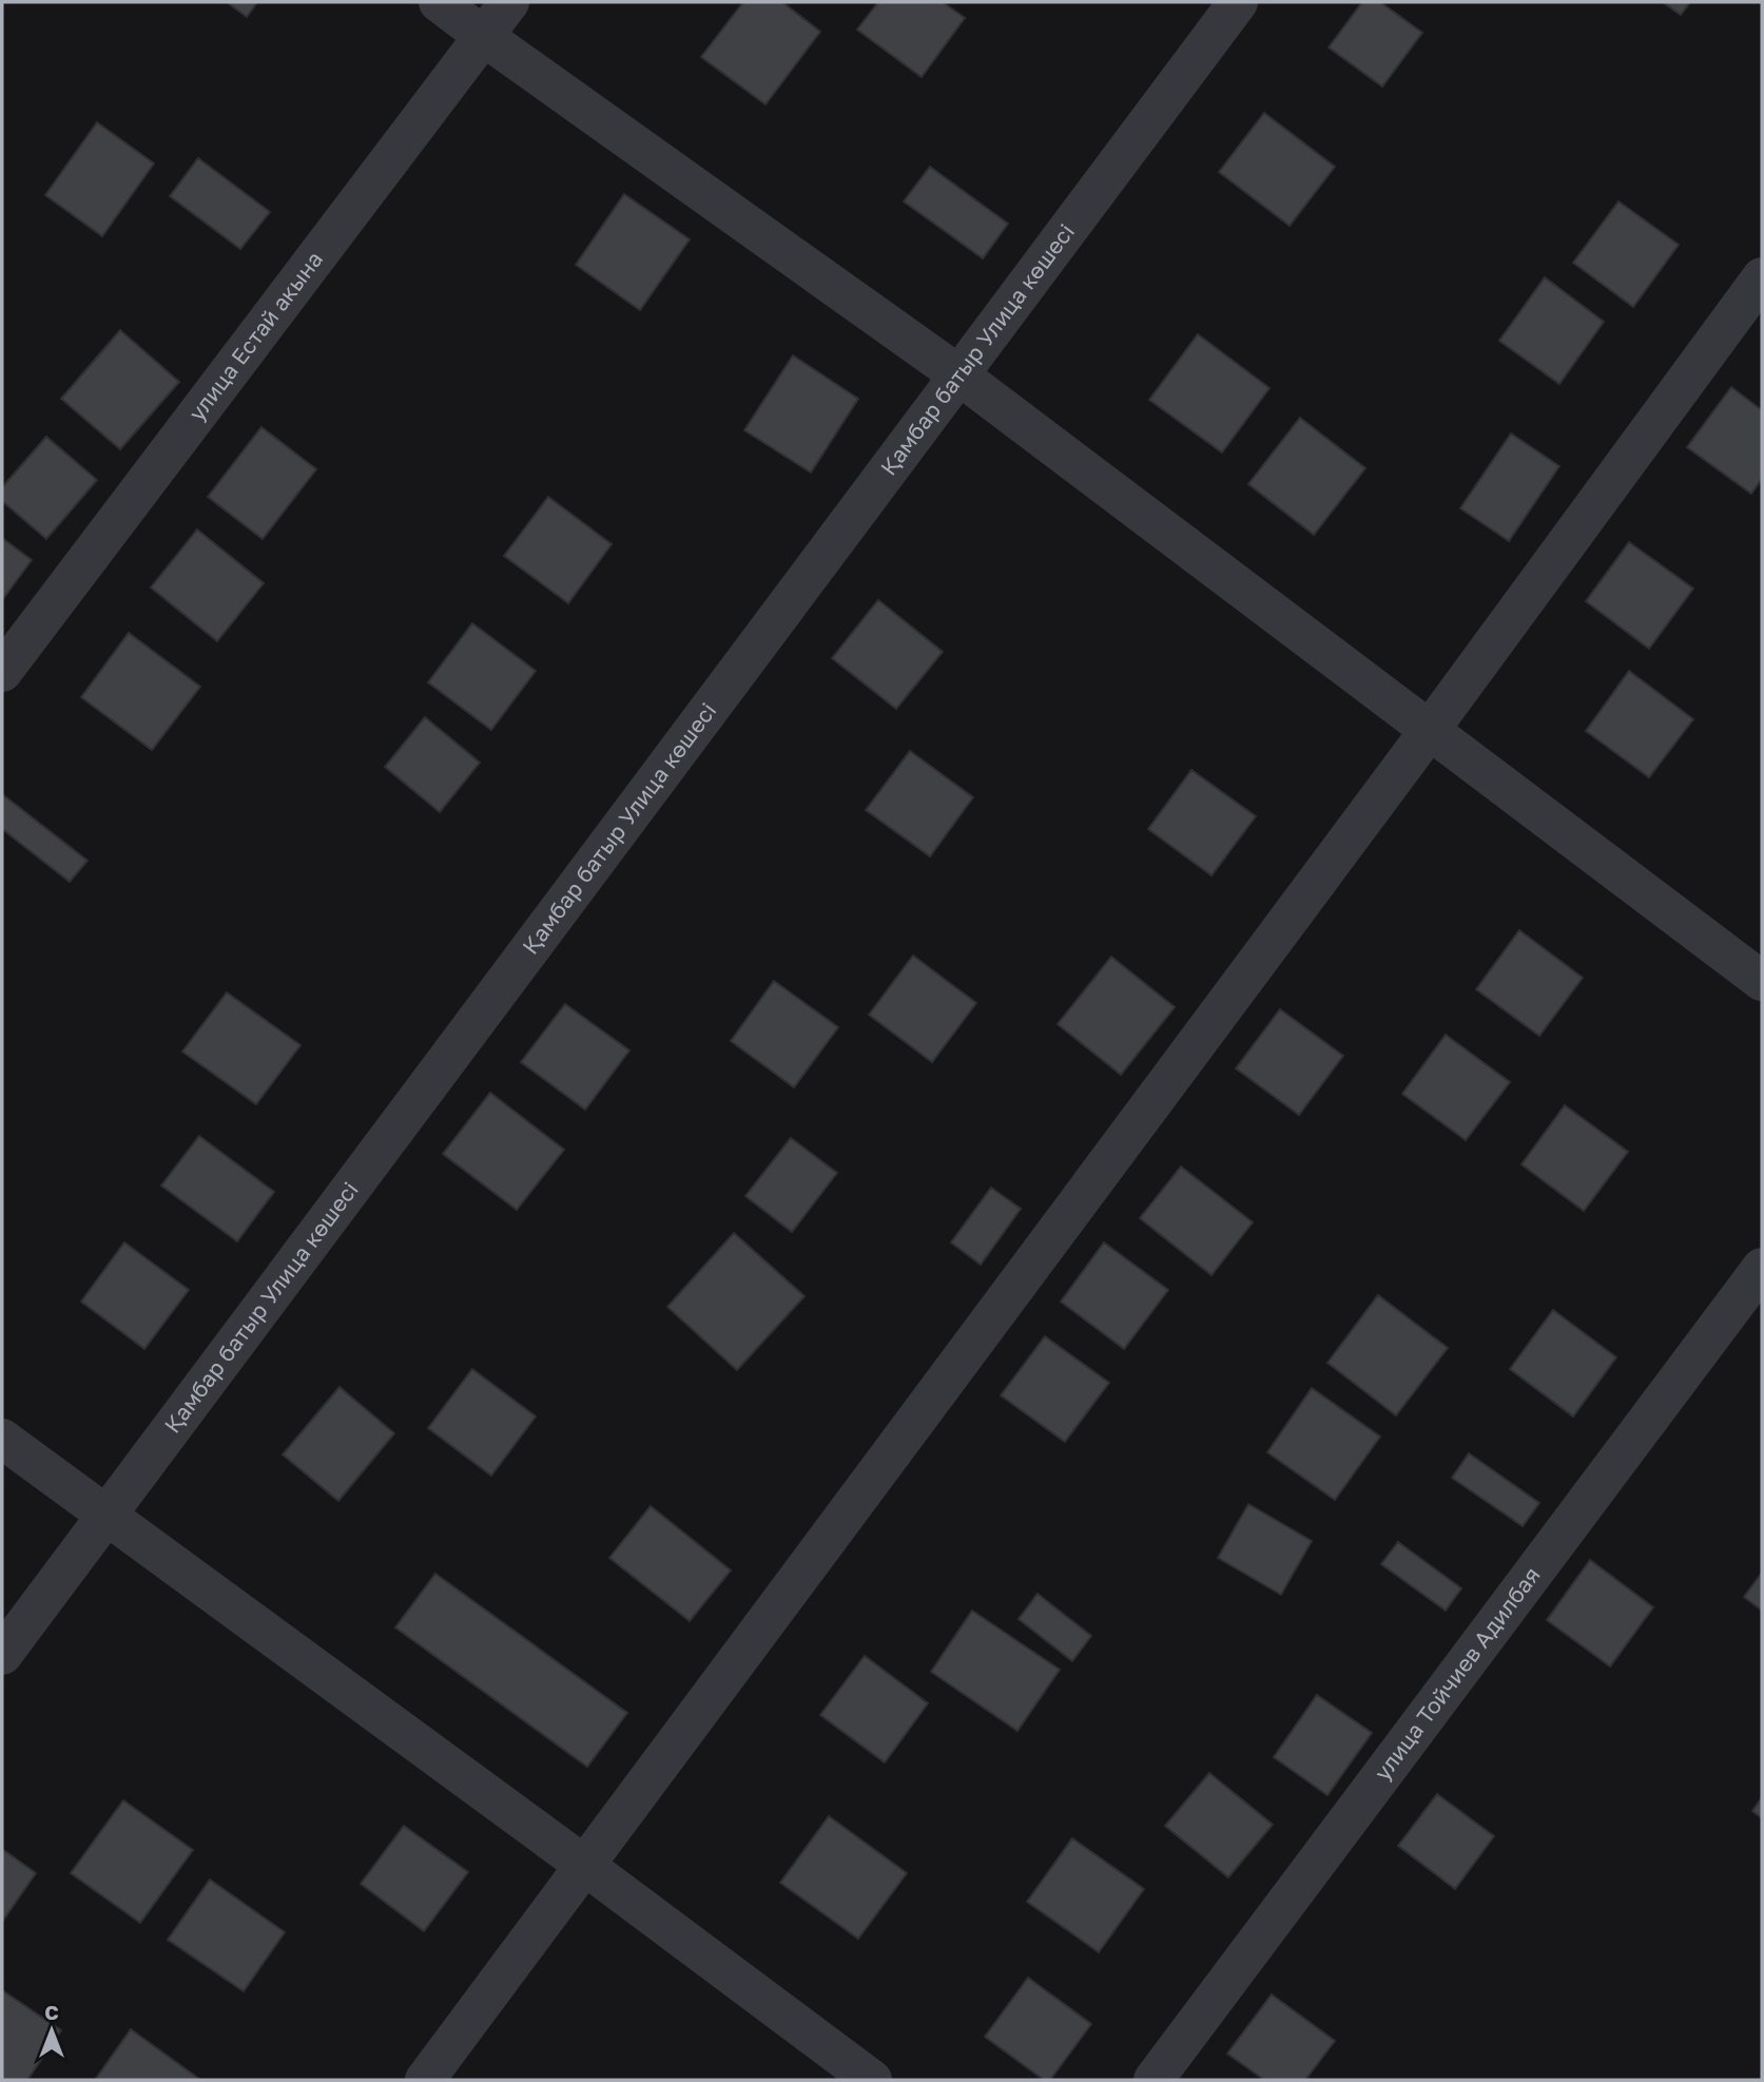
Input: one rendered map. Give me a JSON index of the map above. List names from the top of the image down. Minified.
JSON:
{"streets":{"street":["улица Естай акына","Қамбар батыр Улица көшесі","улица Тойчиев Адилбая"]},"north":"top"}
